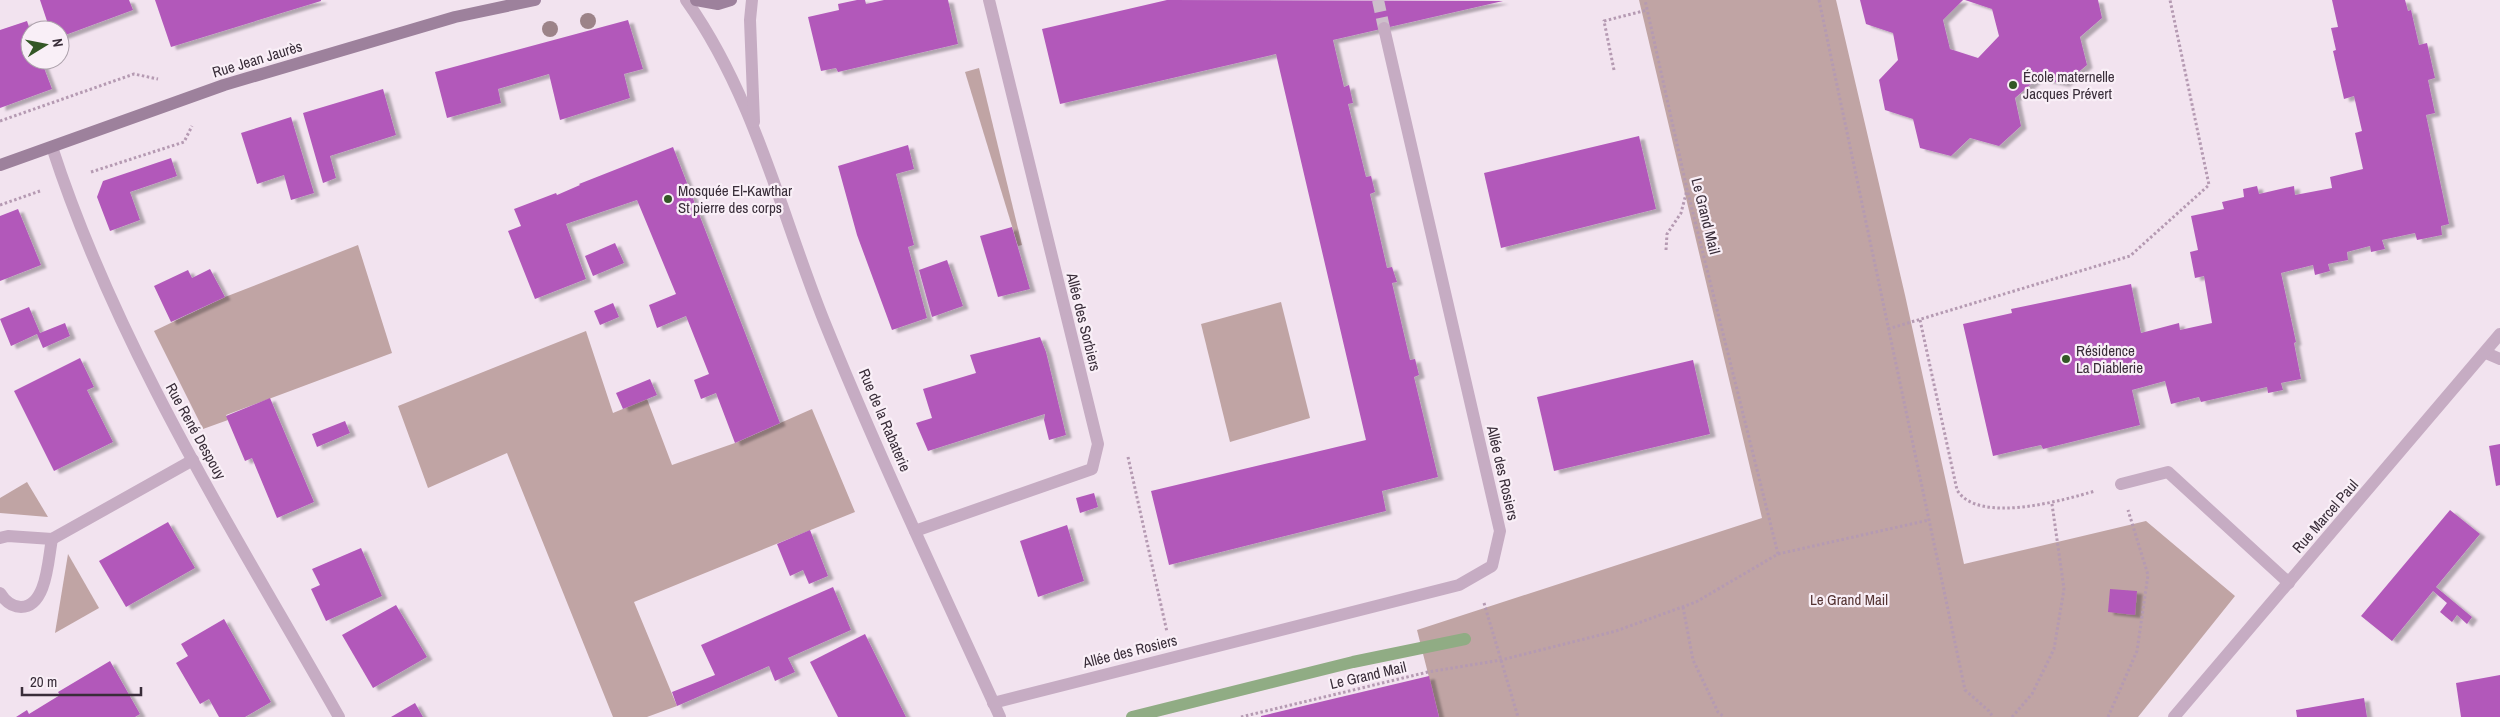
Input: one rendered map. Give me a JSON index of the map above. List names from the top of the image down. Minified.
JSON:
{"streets":{"main road":["Rue Jean Jaurès"],"street":["Allée des Sorbiers","Rue de la Rabaterie","Rue René Despouy","Allée des Rosiers","Rue Marcel Paul"],"path":["Le Grand Mail"]},"crossings":[["Rue Jean Jaurès","Rue René Despouy"],["Allée des Sorbiers","Rue de la Rabaterie"],["Rue de la Rabaterie","Allée des Rosiers"]],"parks":["Le Grand Mail"],"places":["École maternelle Jacques Prévert","Mosquée El-Kawthar St pierre des corps","Résidence La Diablerie"],"scale_bar":"20 m","north":"right"}
